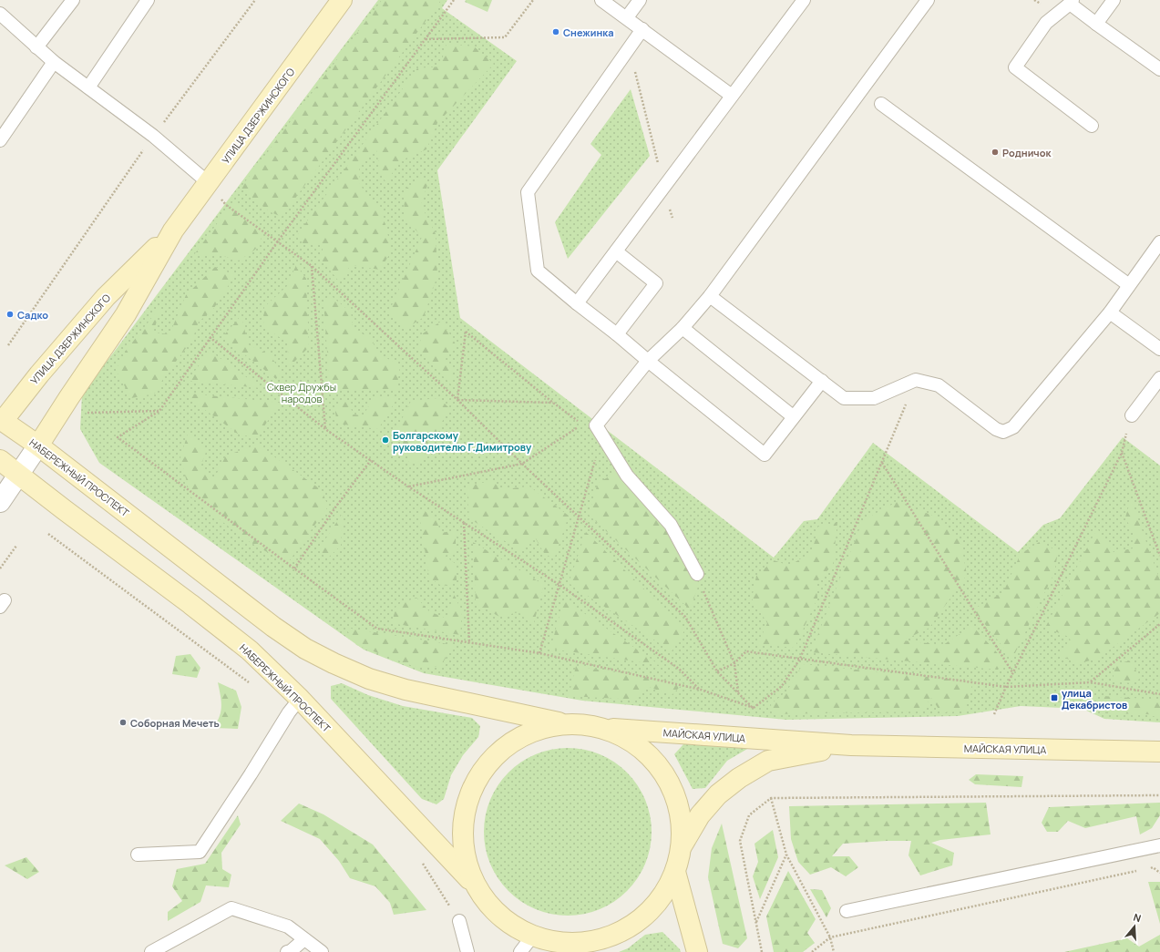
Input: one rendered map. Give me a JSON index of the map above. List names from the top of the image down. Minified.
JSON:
{"streets":{"main road":["УЛИЦА ДЗЕРЖИНСКОГО","НАБЕРЕЖНЫЙ ПРОСПЕКТ","МАЙСКАЯ УЛИЦА"]},"crossings":[["УЛИЦА ДЗЕРЖИНСКОГО","НАБЕРЕЖНЫЙ ПРОСПЕКТ"]],"parks":["Сквер Дружбы народов"],"places":{"other":["Снежинка","Родничок","Садко","Болгарскому руководителю Г.Димитрову","Соборная Мечеть"],"transit":["улица Декабристов"]},"north":"top"}
